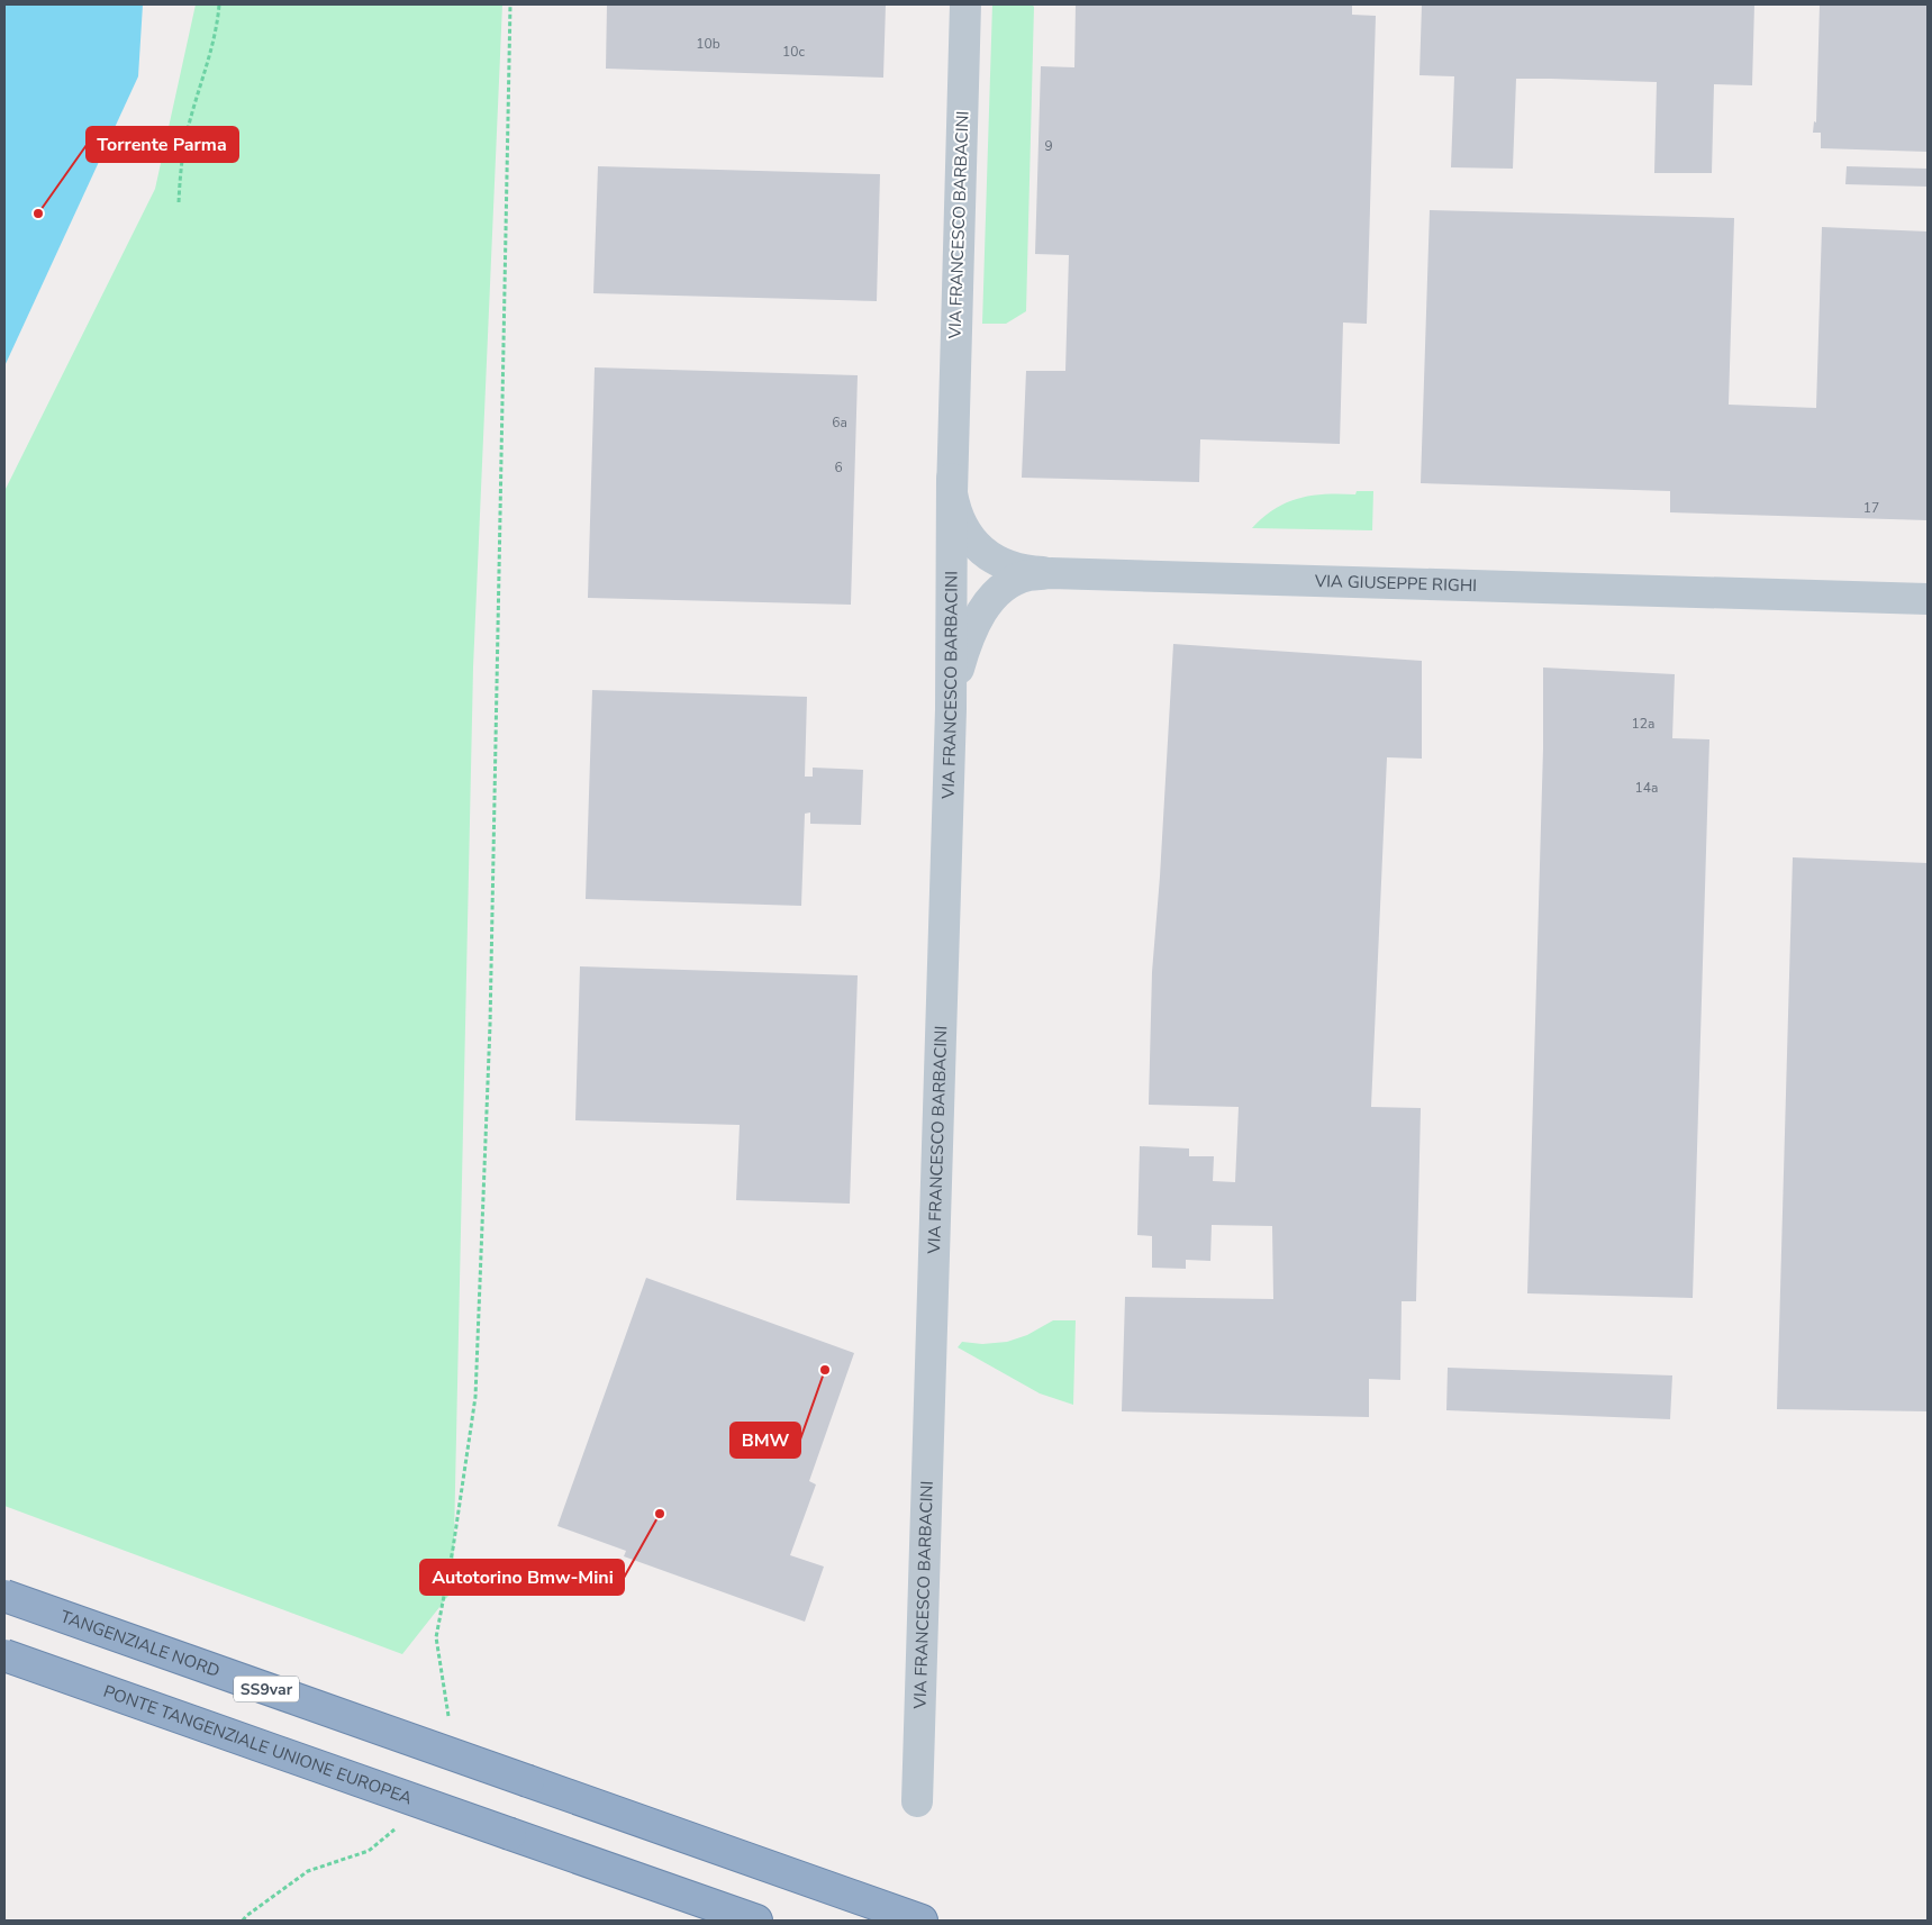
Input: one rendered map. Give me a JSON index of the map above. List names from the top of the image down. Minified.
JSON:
{"streets":{"highway":["TANGENZIALE NORD","SS9var","PONTE TANGENZIALE UNIONE EUROPEA"],"street":["VIA FRANCESCO BARBACINI","VIA GIUSEPPE RIGHI"]},"crossings":[["VIA FRANCESCO BARBACINI","VIA GIUSEPPE RIGHI"]],"places":["Torrente Parma","BMW","Autotorino Bmw-Mini"],"house_numbers":["10b","10c","9","6a","6","17","12a","14a"]}
